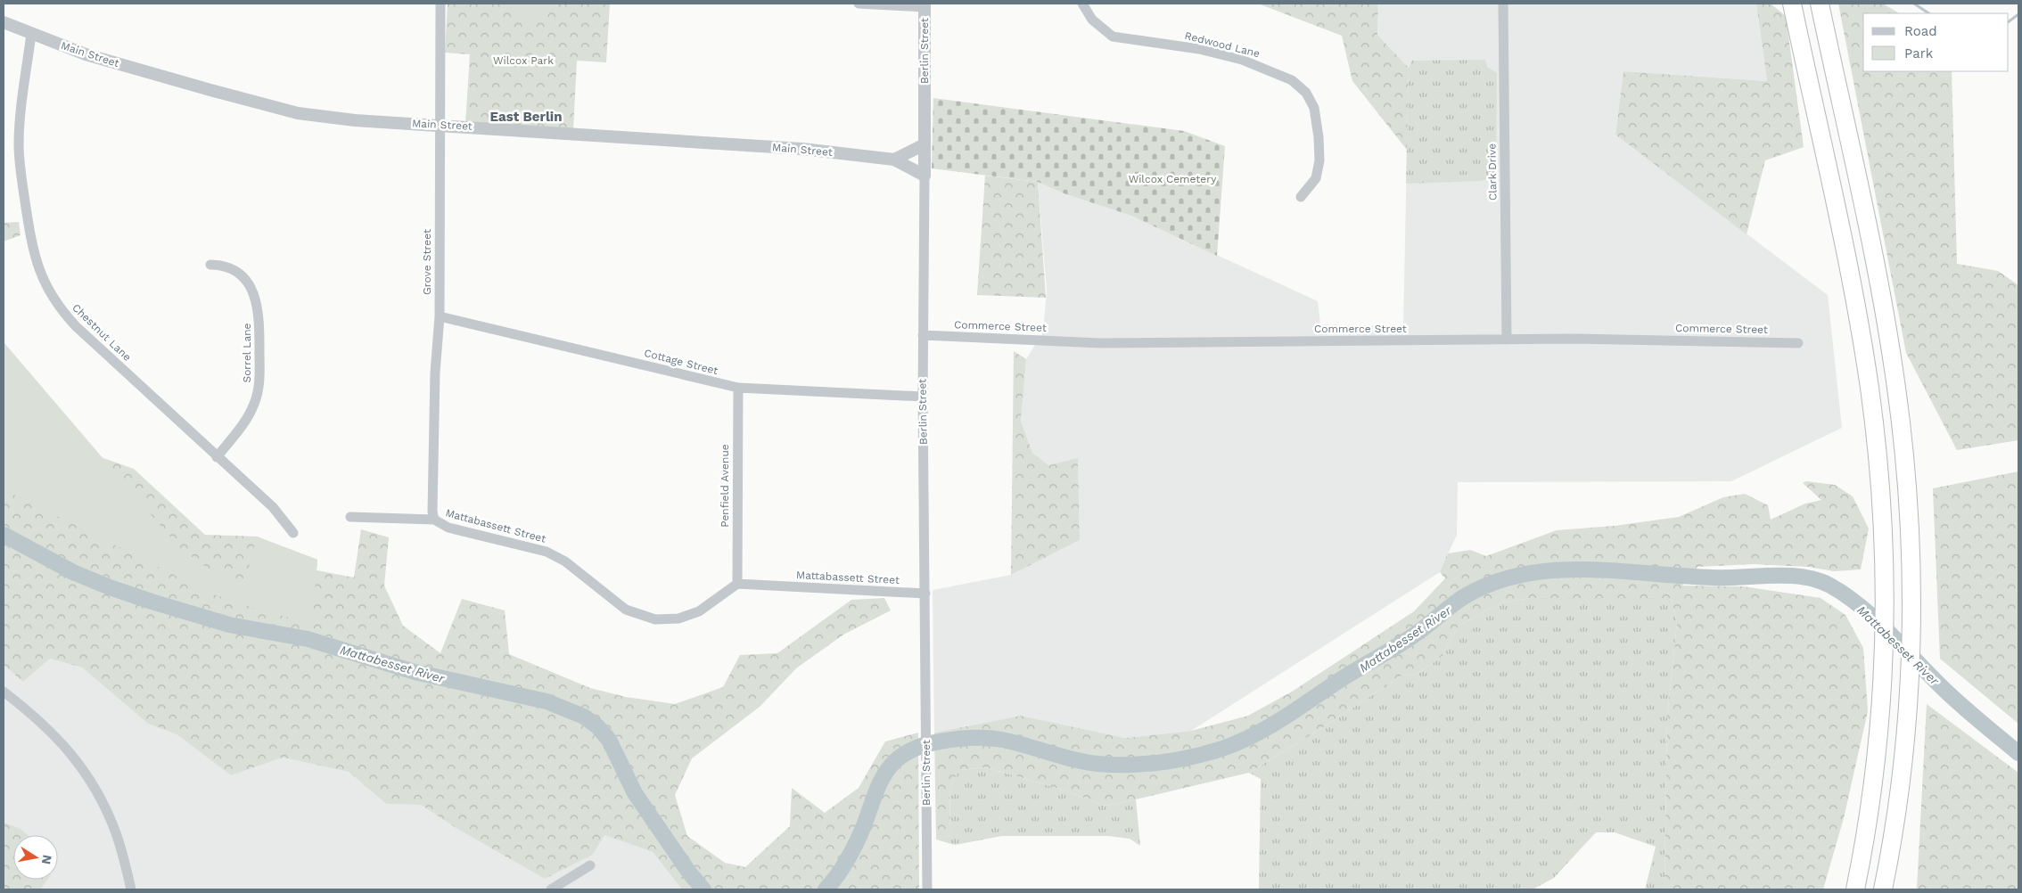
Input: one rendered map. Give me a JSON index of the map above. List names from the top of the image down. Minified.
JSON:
{"streets":{"street":["Redwood Lane","Berlin Street","Main Street","Clark Drive","Grove Street","Commerce Street","Chestnut Lane","Sorrel Lane","Cottage Street","Penfield Avenue","Mattabassett Street"]},"crossings":[["Berlin Street","Main Street"],["Berlin Street","Commerce Street"],["Berlin Street","Cottage Street"],["Berlin Street","Mattabassett Street"],["Main Street","Grove Street"],["Main Street","Chestnut Lane"],["Clark Drive","Commerce Street"],["Grove Street","Cottage Street"],["Grove Street","Mattabassett Street"],["Chestnut Lane","Sorrel Lane"],["Cottage Street","Penfield Avenue"],["Penfield Avenue","Mattabassett Street"]],"districts":["East Berlin"],"water":["Mattabesset River"],"parks":["Wilcox Park","Wilcox Cemetery"],"legend":["Road","Park"],"north":"right"}
